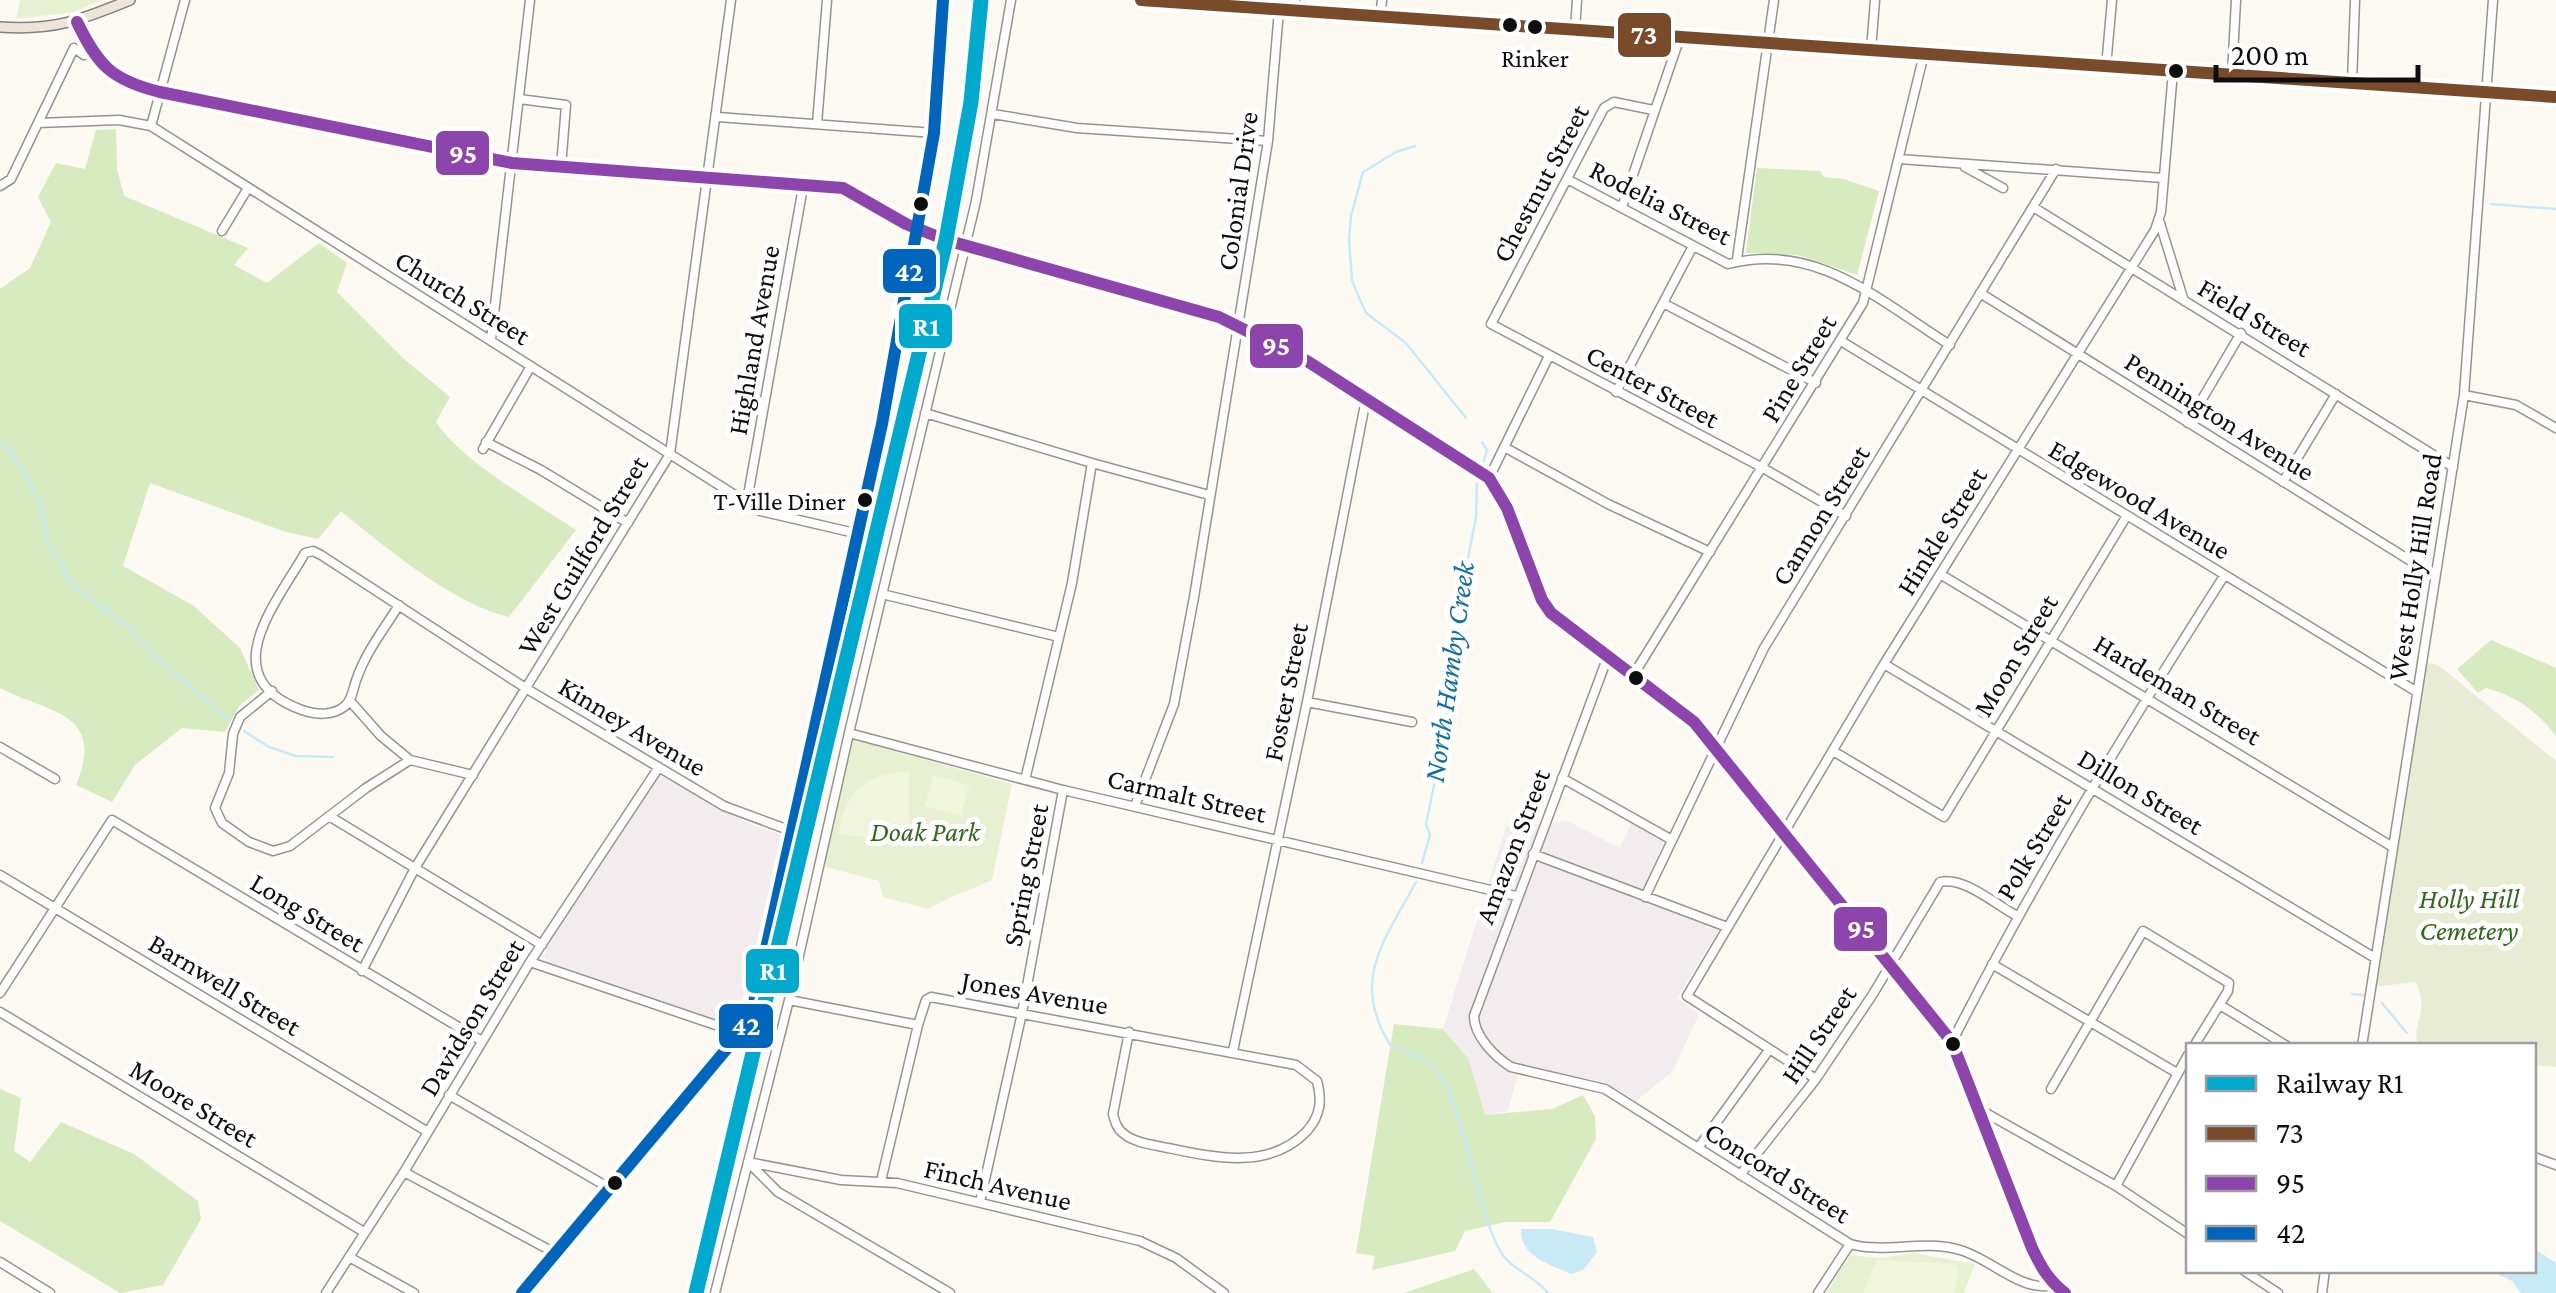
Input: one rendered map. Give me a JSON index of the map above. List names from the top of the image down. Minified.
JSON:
{"streets":{"street":["Chestnut Street","Colonial Drive","Rodelia Street","Church Street","Field Street","Highland Avenue","Pine Street","Center Street","Pennington Avenue","Edgewood Avenue","Cannon Street","Hinkle Street","West Guilford Street","West Holly Hill Road","Moon Street","Hardeman Street","Foster Street","Kinney Avenue","Dillon Street","Carmalt Street","Amazon Street","Polk Street","Spring Street","Long Street","Barnwell Street","Jones Avenue","Davidson Street","Hill Street","Moore Street","Concord Street","Finch Avenue"]},"crossings":[["Chestnut Street","Rodelia Street"],["Chestnut Street","Center Street"],["Colonial Drive","Carmalt Street"],["Rodelia Street","Pine Street"],["Rodelia Street","Cannon Street"],["Church Street","Highland Avenue"],["Church Street","West Guilford Street"],["Field Street","Cannon Street"],["Field Street","Hinkle Street"],["Field Street","West Holly Hill Road"],["Pine Street","Center Street"],["Pine Street","Edgewood Avenue"],["Center Street","Cannon Street"],["Pennington Avenue","Cannon Street"],["Pennington Avenue","Hinkle Street"],["Pennington Avenue","West Holly Hill Road"],["Edgewood Avenue","Cannon Street"],["Edgewood Avenue","Hinkle Street"],["Edgewood Avenue","West Holly Hill Road"],["Edgewood Avenue","Moon Street"],["Edgewood Avenue","Polk Street"],["Hinkle Street","Moon Street"],["Hinkle Street","Hardeman Street"],["Hinkle Street","Dillon Street"],["West Guilford Street","Kinney Avenue"],["West Guilford Street","Long Street"],["West Holly Hill Road","Hardeman Street"],["West Holly Hill Road","Dillon Street"],["Moon Street","Hardeman Street"],["Moon Street","Dillon Street"],["Hardeman Street","Polk Street"],["Foster Street","Carmalt Street"],["Foster Street","Jones Avenue"],["Kinney Avenue","Davidson Street"],["Dillon Street","Polk Street"],["Carmalt Street","Amazon Street"],["Carmalt Street","Spring Street"],["Amazon Street","Concord Street"],["Polk Street","Hill Street"],["Spring Street","Jones Avenue"],["Spring Street","Finch Avenue"],["Long Street","Barnwell Street"],["Long Street","Davidson Street"],["Barnwell Street","Davidson Street"],["Davidson Street","Moore Street"],["Hill Street","Concord Street"]],"water":["North Hamby Creek"],"parks":["Doak Park","Holly Hill Cemetery"],"places":["Rinker","T-Ville Diner"],"lines":["rail line R1","transit line 73","transit line 42","transit line 95"],"legend":["Railway R1","73","95","42"],"scale_bar":"200 m"}
